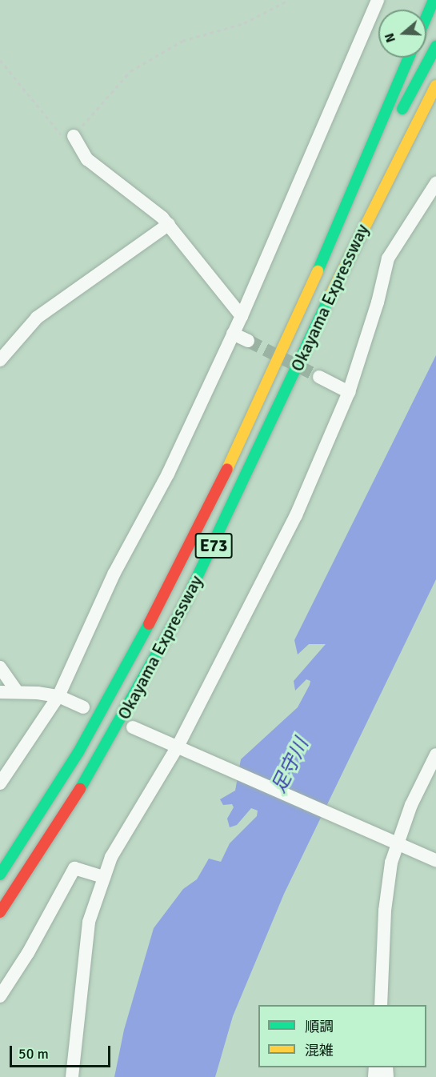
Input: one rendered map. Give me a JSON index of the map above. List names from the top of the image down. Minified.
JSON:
{"streets":{"highway":["Okayama Expressway","E73"]},"water":["足守川"],"legend":["順調","混雑"],"scale_bar":"50 m","north":"left"}
